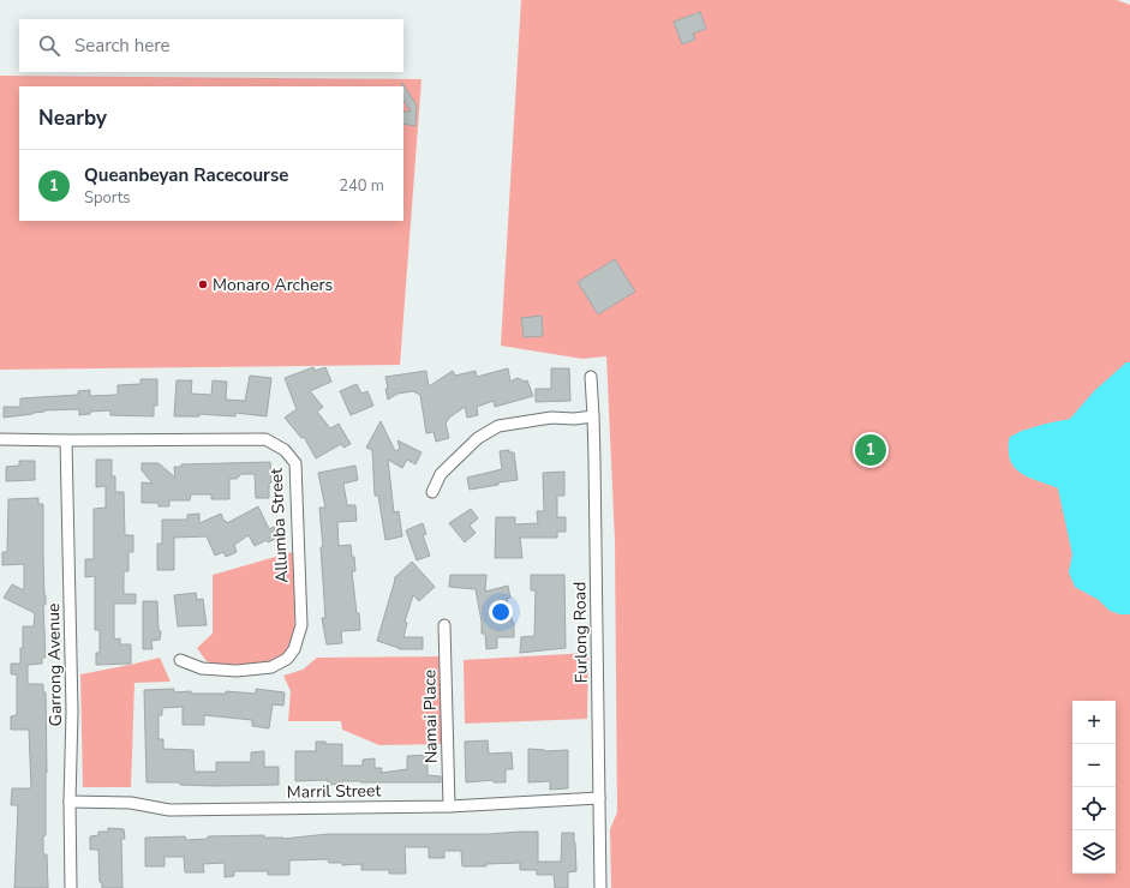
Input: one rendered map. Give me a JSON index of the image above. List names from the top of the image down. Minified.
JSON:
{"streets":{"street":["Allumba Street","Furlong Road","Garrong Avenue","Namai Place","Marril Street"]},"crossings":[["Allumba Street","Garrong Avenue"],["Furlong Road","Marril Street"],["Garrong Avenue","Marril Street"],["Namai Place","Marril Street"]],"places":["Monaro Archers"],"page":{"search":"Search here","heading":"Nearby","list":[{"mark":"1","name":"Queanbeyan Racecourse","note":"Sports","value":"240 m"}],"pins":"1","map_buttons":["+","−"]}}
